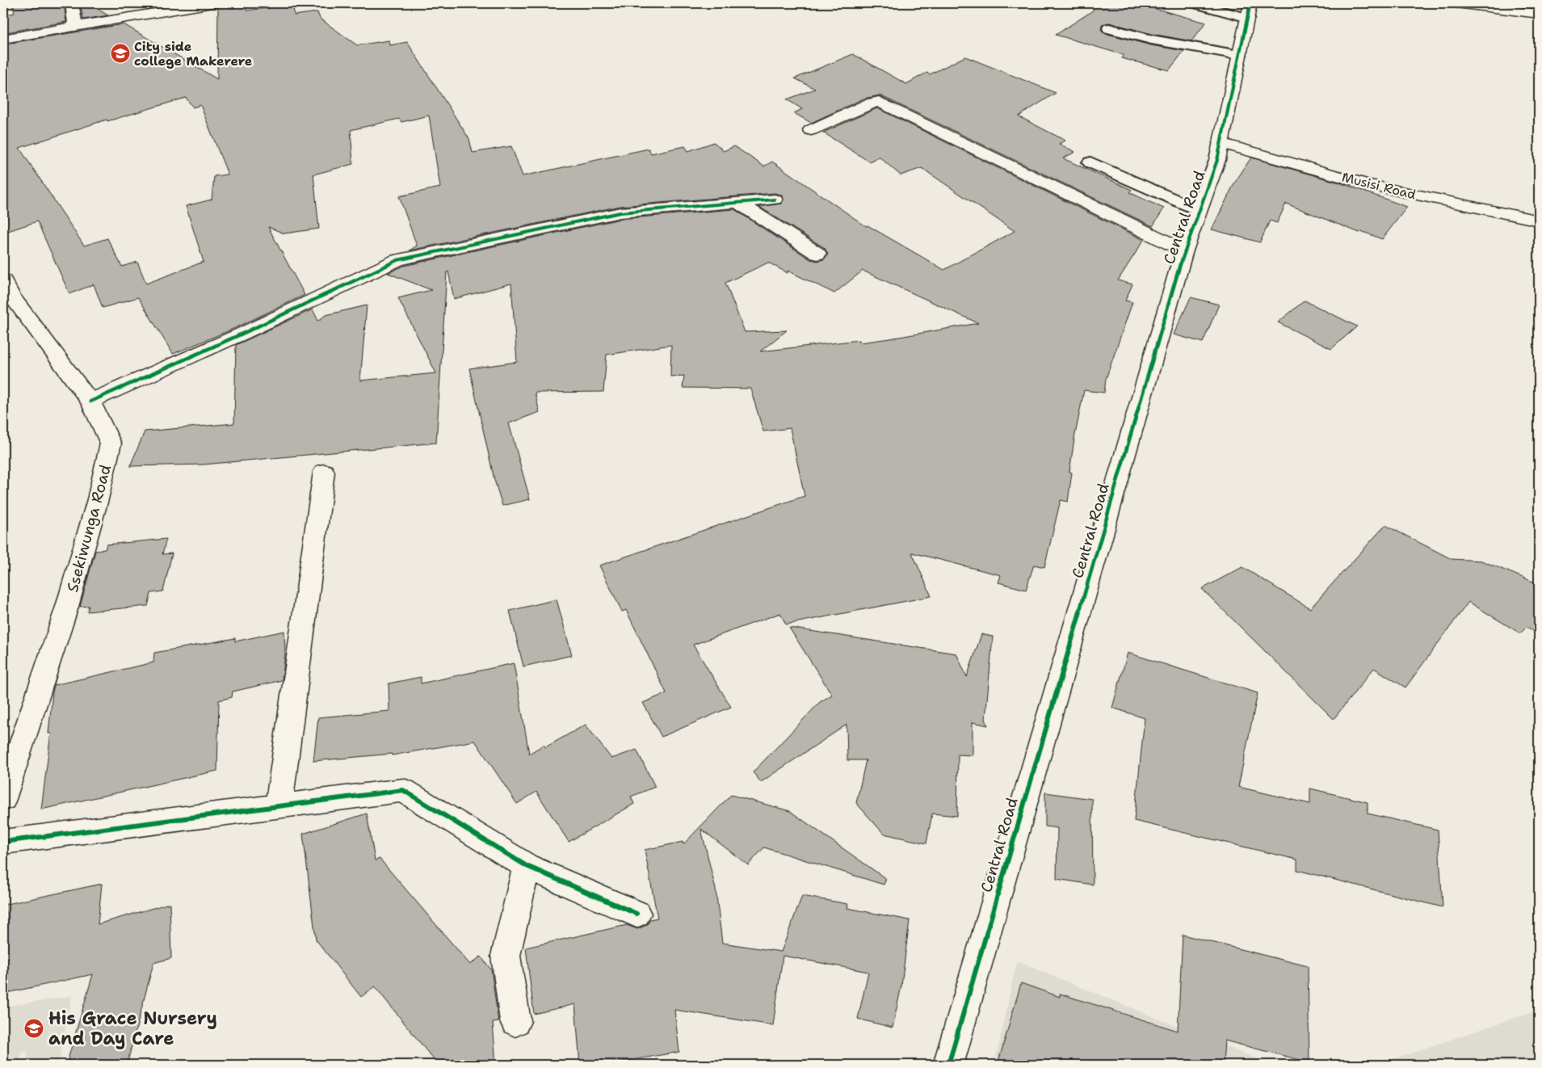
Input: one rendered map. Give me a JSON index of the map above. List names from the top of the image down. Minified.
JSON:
{"streets":{"street":["Musisi Road","Central Road","Ssekiwunga Road"]},"crossings":[["Musisi Road","Central Road"]],"places":{"school or university":["City side college Makerere","His Grace Nursery and Day Care"]}}
